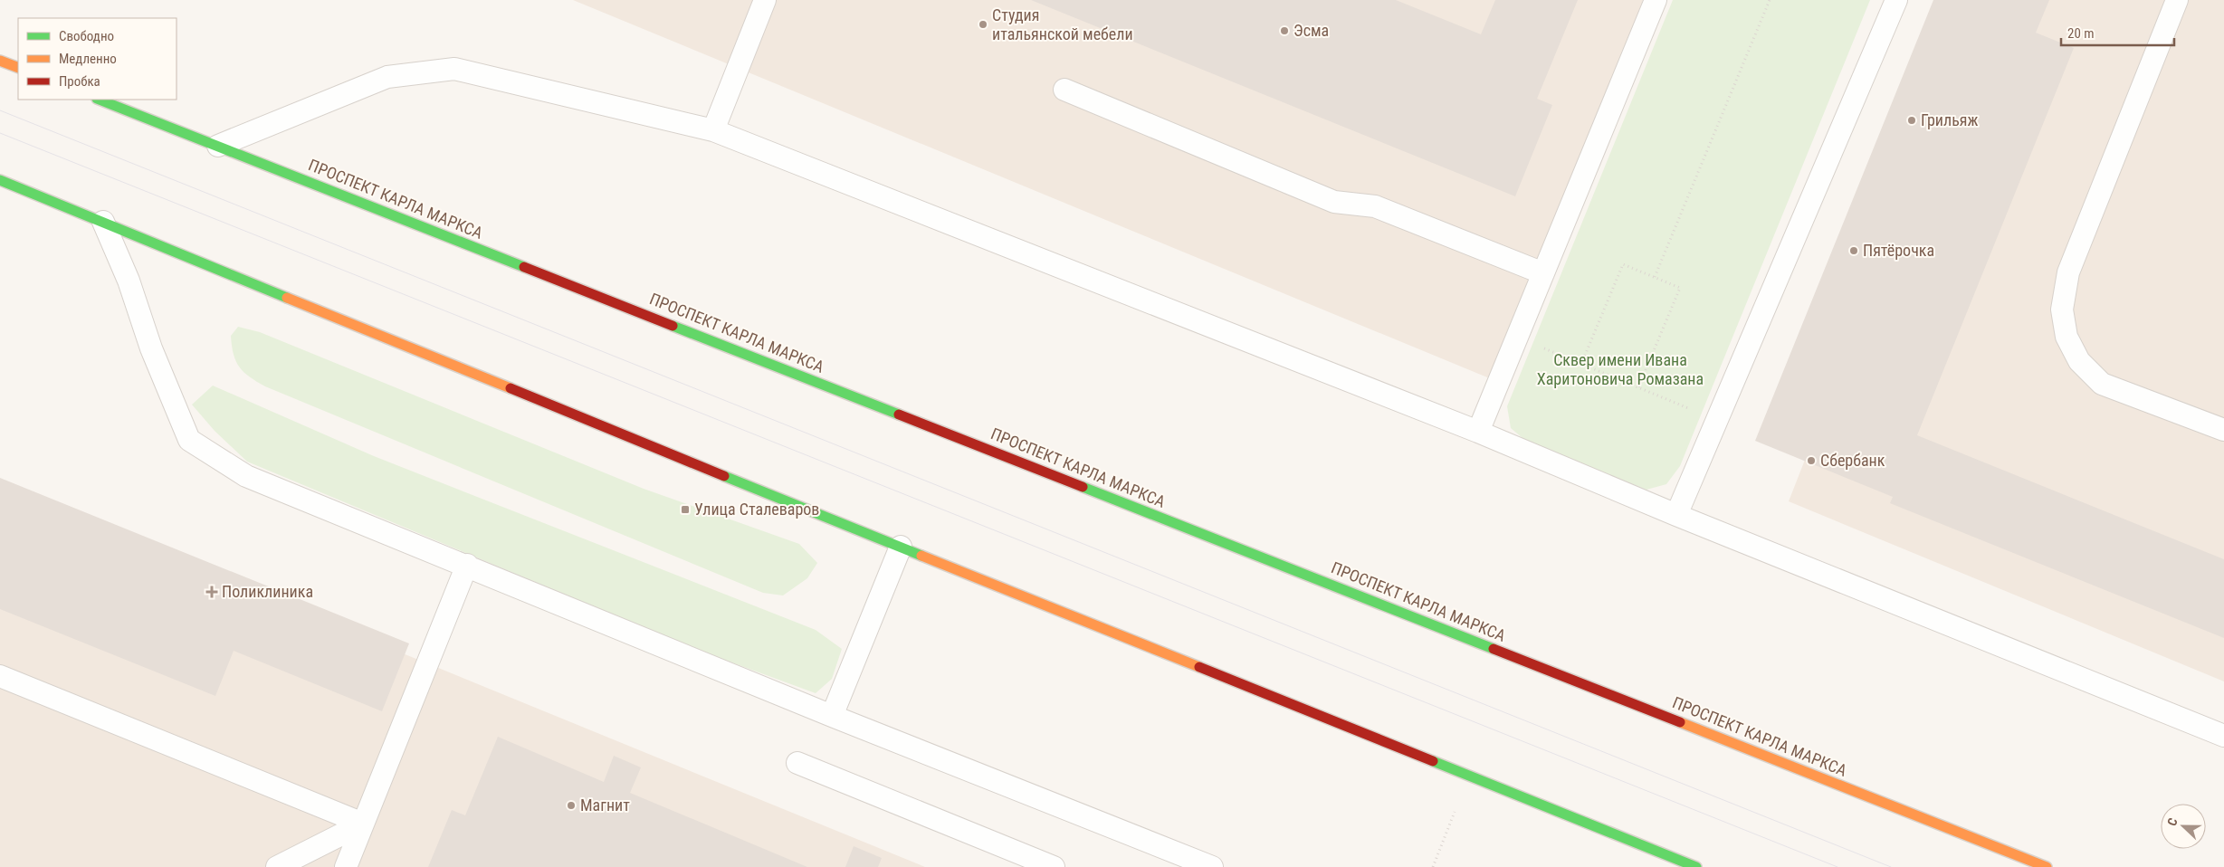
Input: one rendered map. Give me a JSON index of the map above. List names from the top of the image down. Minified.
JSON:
{"streets":{"main road":["ПРОСПЕКТ КАРЛА МАРКСА"]},"parks":["Сквер имени Ивана Харитоновича Ромазана"],"places":{"other":["Студия итальянской мебели","Эсма","Грильяж","Пятёрочка","Сбербанк","Магнит"],"transit":["Улица Сталеваров"],"health":["Поликлиника"]},"legend":["Свободно","Медленно","Пробка"],"scale_bar":"20 m","north":"left"}
